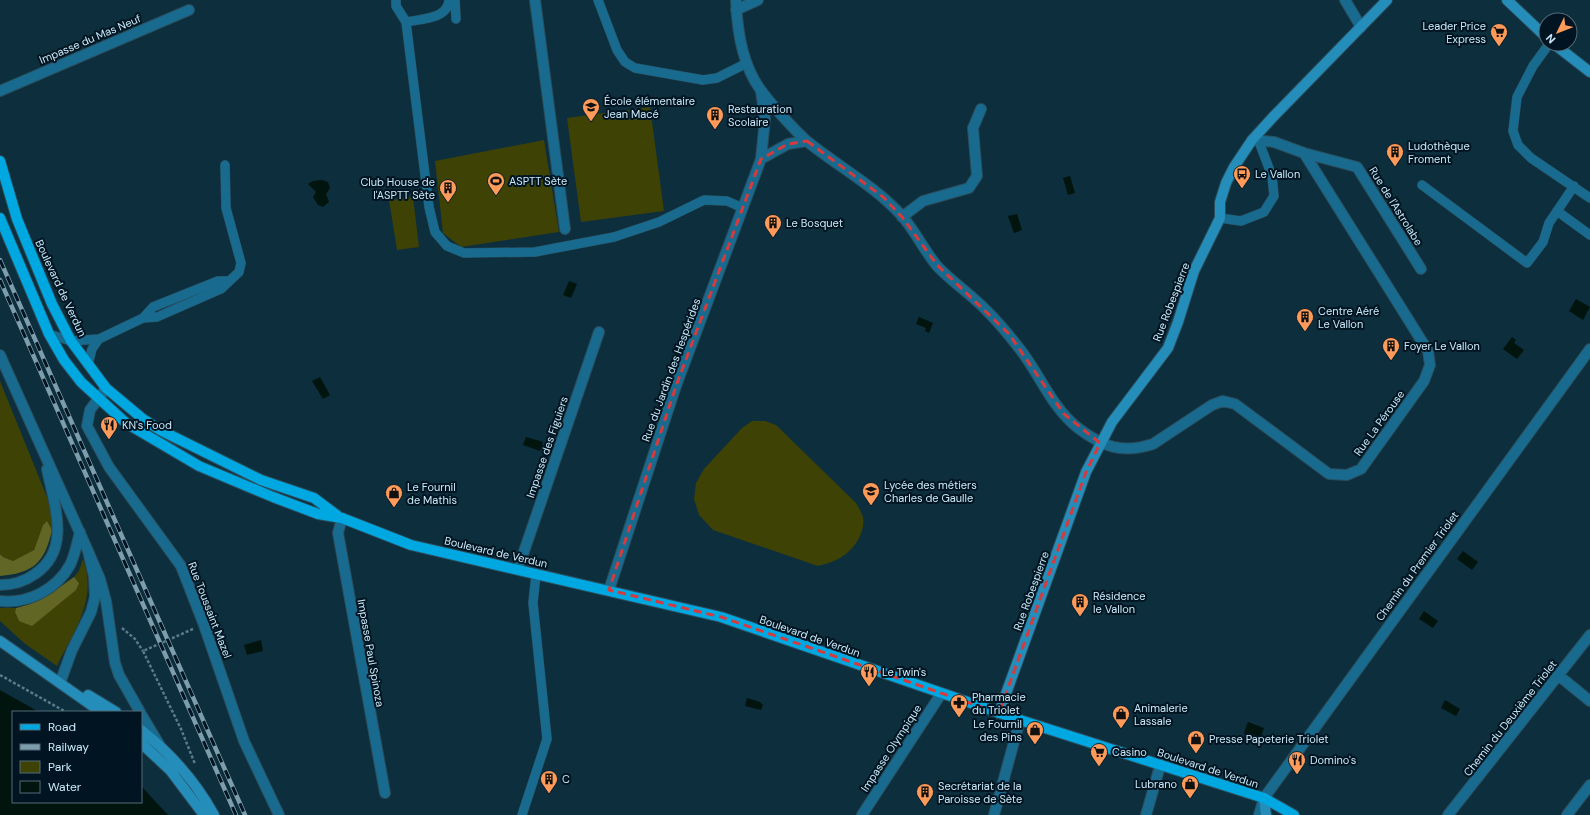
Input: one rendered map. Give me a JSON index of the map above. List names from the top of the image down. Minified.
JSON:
{"streets":{"main road":["Boulevard de Verdun"],"street":["Impasse du Mas Neuf","Rue de l'Astrolabe","Rue Robespierre","Rue du Jardin des Hespérides","Rue La Pérouse","Impasse des Figuiers","Chemin du Premier Triolet","Rue Toussaint Mazel","Impasse Paul Spinoza","Chemin du Deuxième Triolet","Impasse Olympique"]},"crossings":[["Rue de l'Astrolabe","Rue Robespierre"],["Rue de l'Astrolabe","Rue La Pérouse"],["Boulevard de Verdun","Rue Robespierre"],["Boulevard de Verdun","Rue du Jardin des Hespérides"],["Boulevard de Verdun","Impasse des Figuiers"],["Boulevard de Verdun","Chemin du Premier Triolet"],["Boulevard de Verdun","Rue Toussaint Mazel"],["Boulevard de Verdun","Impasse Paul Spinoza"],["Boulevard de Verdun","Impasse Olympique"],["Rue Robespierre","Rue La Pérouse"],["Rue du Jardin des Hespérides","Rue La Pérouse"]],"places":{"supermarket":["Leader Price Express","Casino"],"school or university":["École élémentaire Jean Macé","Lycée des métiers Charles de Gaulle"],"building":["Restauration Scolaire","Ludothèque Froment","Club House de l'ASPTT Sète","Le Bosquet","Centre Aéré Le Vallon","Foyer Le Vallon","Résidence le Vallon","C","Secrétariat de la Paroisse de Sète"],"bus stop":["Le Vallon"],"sports":["ASPTT Sète"],"restaurant":["KN's Food","Le Twin's","Domino's"],"shop":["Le Fournil de Mathis","Animalerie Lassale","Le Fournil des Pins","Presse Papeterie Triolet","Lubrano"],"pharmacy":["Pharmacie du Triolet"]},"legend":["Road","Railway","Park","Water"],"north":"bottom left"}
